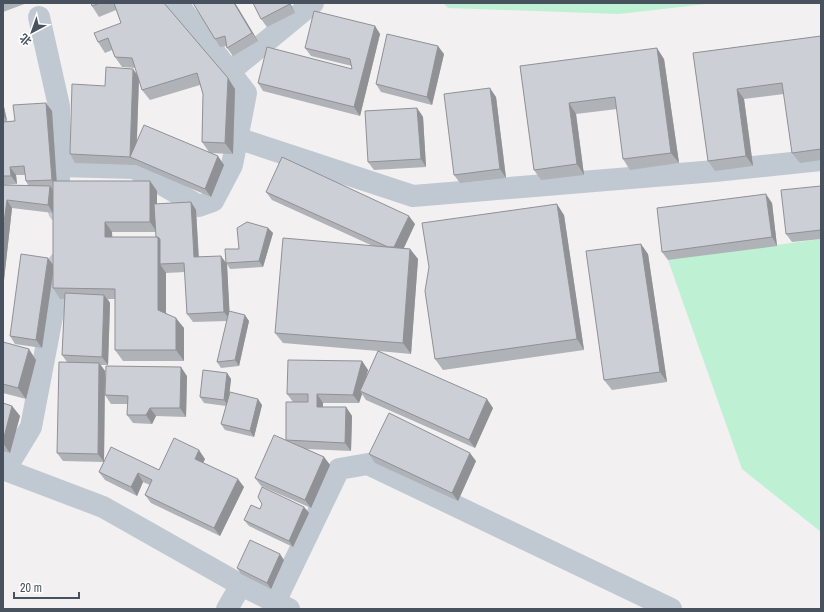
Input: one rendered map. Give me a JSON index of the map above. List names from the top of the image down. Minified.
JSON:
{"scale_bar":"20 m","north":"bottom left"}
